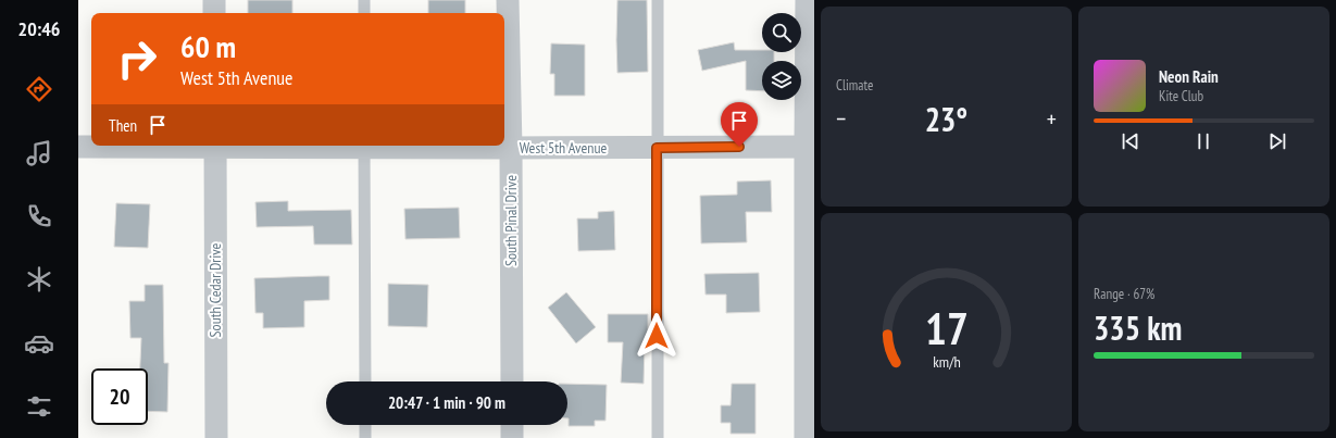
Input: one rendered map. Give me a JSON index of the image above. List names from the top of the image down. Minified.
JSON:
{"streets":{"street":["West 5th Avenue","South Pinal Drive","South Cedar Drive"]},"crossings":[["West 5th Avenue","South Pinal Drive"]],"page":{"tabs":"20:46","tile":["Climate",["Range · 67%","335 km"]],"turn":["60 m","West 5th Avenue"],"song":["Neon Rain","Kite Club"],"heat":["−","23°","+"],"then":"Then","limit":"20","trip":"20:47 · 1 min · 90 m","gauge":["17","km/h"]}}
